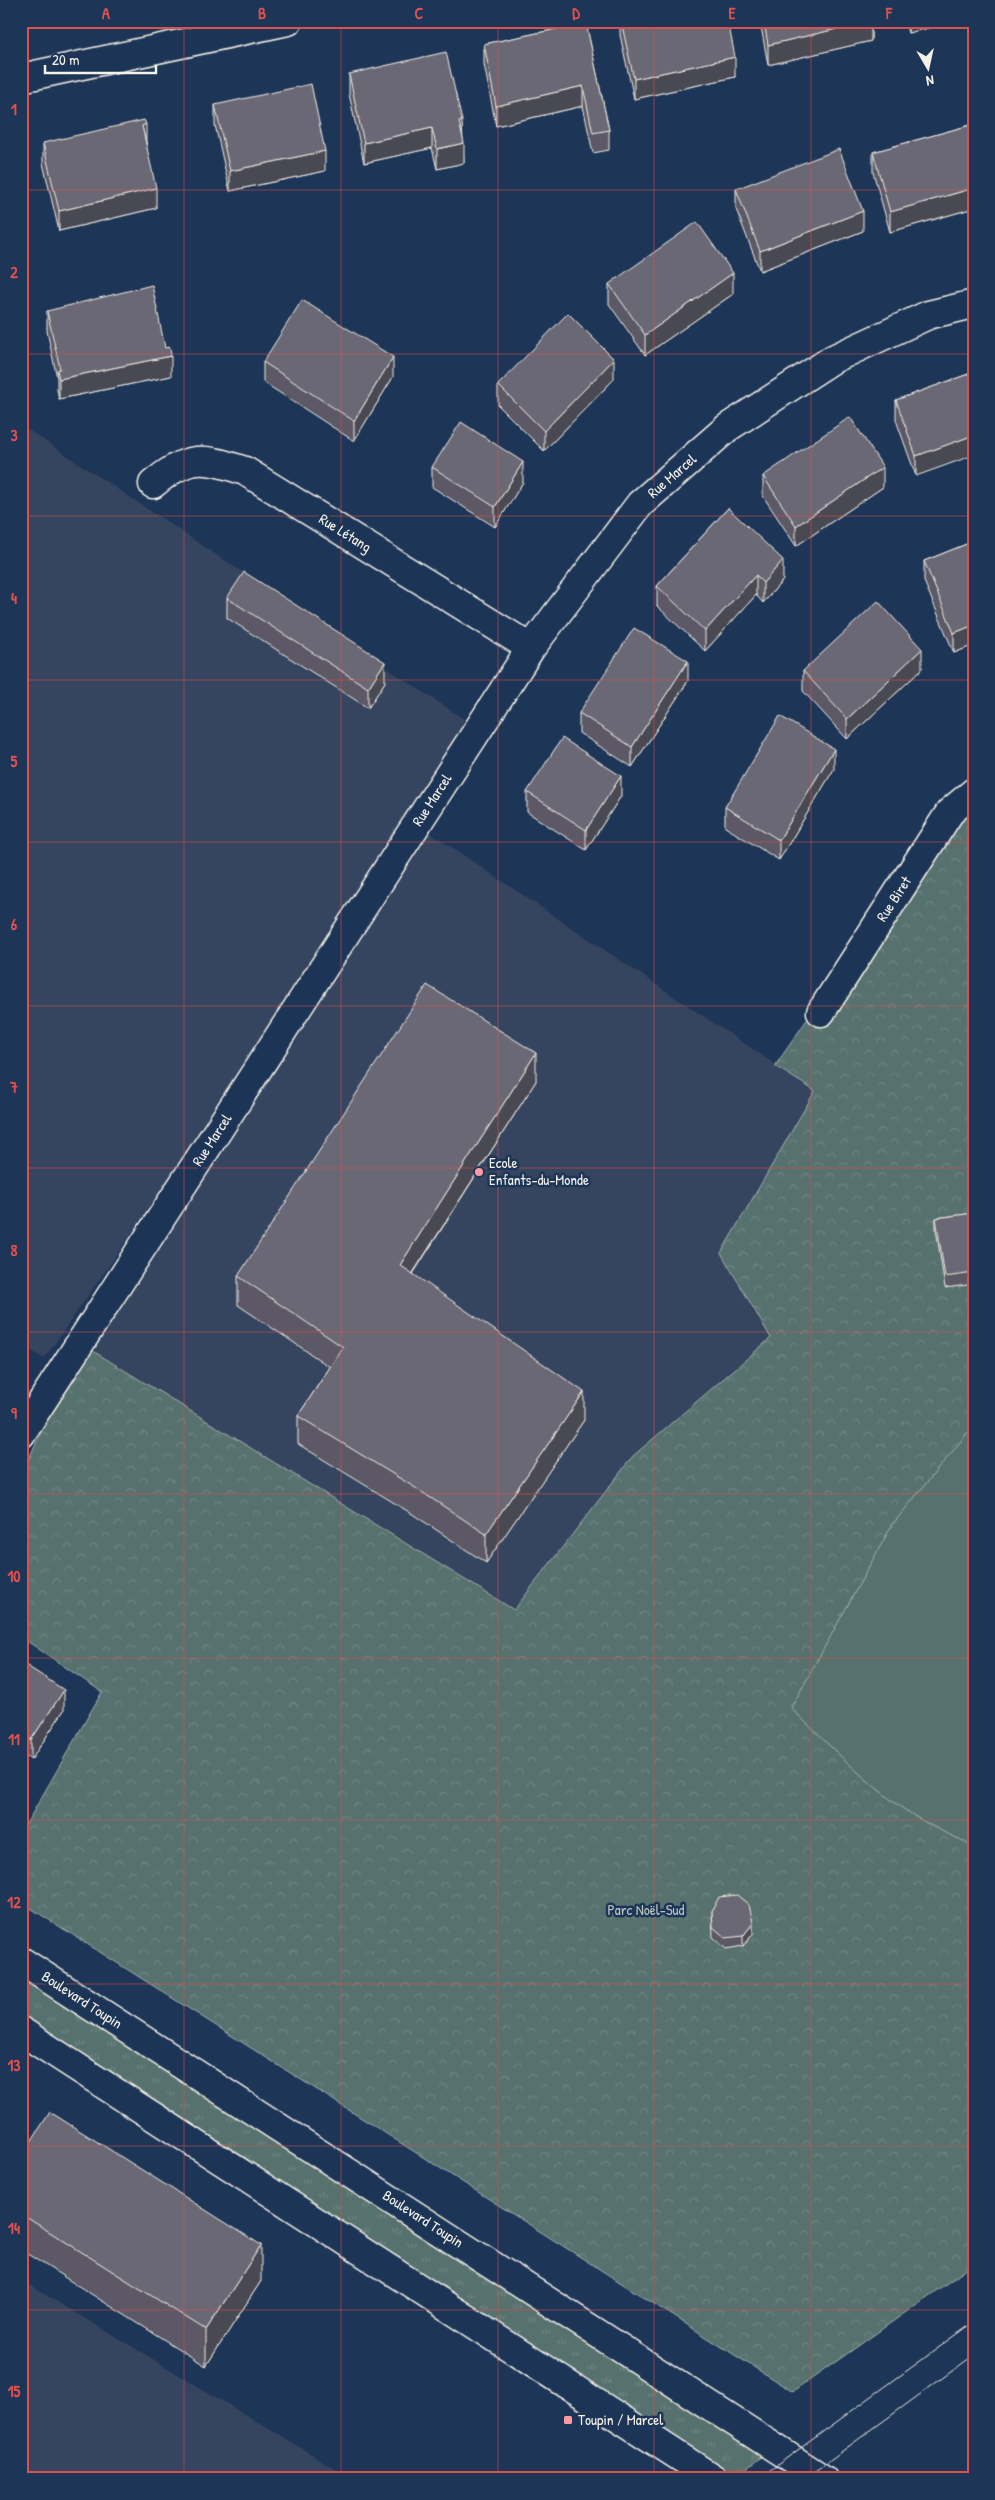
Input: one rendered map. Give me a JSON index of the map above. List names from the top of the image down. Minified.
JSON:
{"streets":{"street":["Rue Marcel","Rue Létang","Rue Biret","Boulevard Toupin"]},"crossings":[["Rue Marcel","Rue Létang"]],"parks":["Parc Noël-Sud"],"places":{"other":["Ecole Enfants-du-Monde"],"transit":["Toupin / Marcel"]},"scale_bar":"20 m","north":"bottom","grid":{"columns":["A","B","C","D","E","F"],"rows":["1","2","3","4","5","6","7","8","9","10","11","12","13","14","15"]}}
